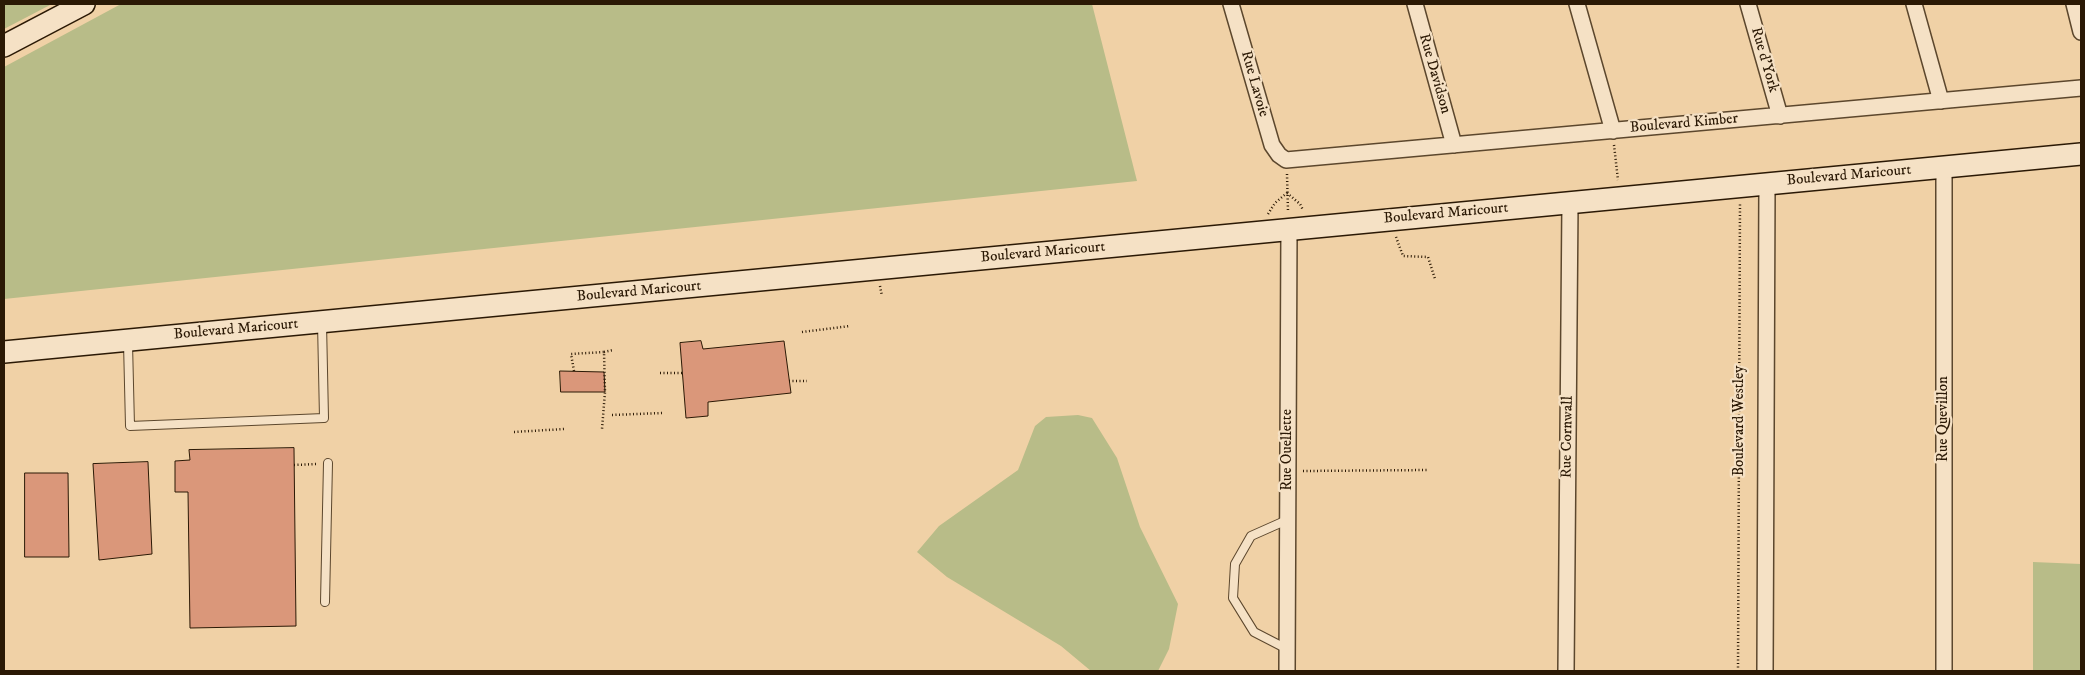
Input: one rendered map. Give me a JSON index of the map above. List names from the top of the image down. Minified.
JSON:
{"streets":{"street":["Rue d'York","Rue Davidson","Rue Lavoie","Boulevard Kimber","Boulevard Maricourt","Rue Quevillon","Boulevard Westley","Rue Cornwall","Rue Ouellette"]},"crossings":[["Rue d'York","Boulevard Kimber"],["Rue Davidson","Boulevard Kimber"],["Rue Lavoie","Boulevard Kimber"],["Boulevard Maricourt","Rue Quevillon"],["Boulevard Maricourt","Boulevard Westley"],["Boulevard Maricourt","Rue Cornwall"],["Boulevard Maricourt","Rue Ouellette"]]}
